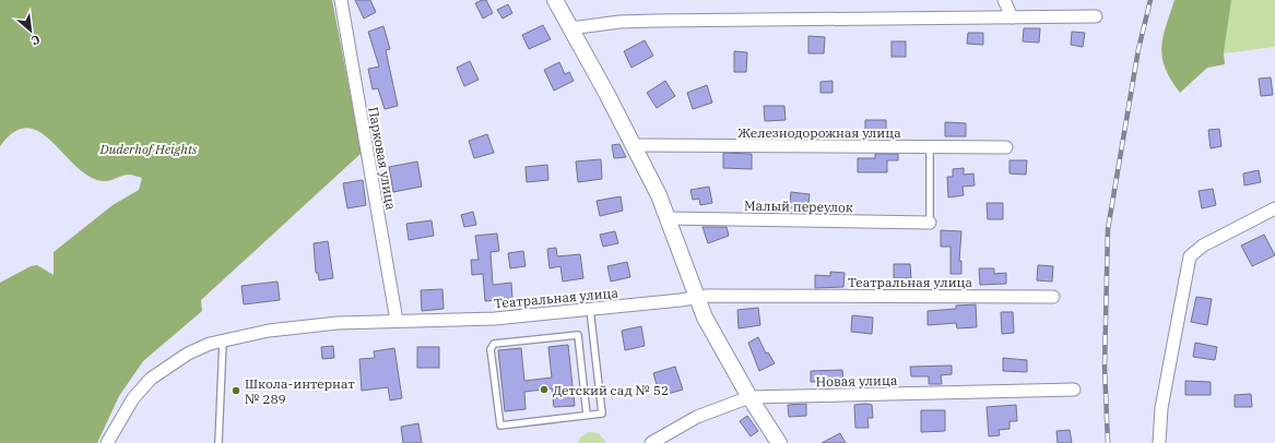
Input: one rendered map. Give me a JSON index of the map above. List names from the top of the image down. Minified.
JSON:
{"streets":{"street":["Железнодорожная улица","Парковая улица","Малый переулок","Театральная улица","Новая улица"]},"crossings":[["Парковая улица","Театральная улица"]],"parks":["Duderhof Heights"],"places":["Детский сад № 52","Школа-интернат № 289"],"north":"bottom right"}
